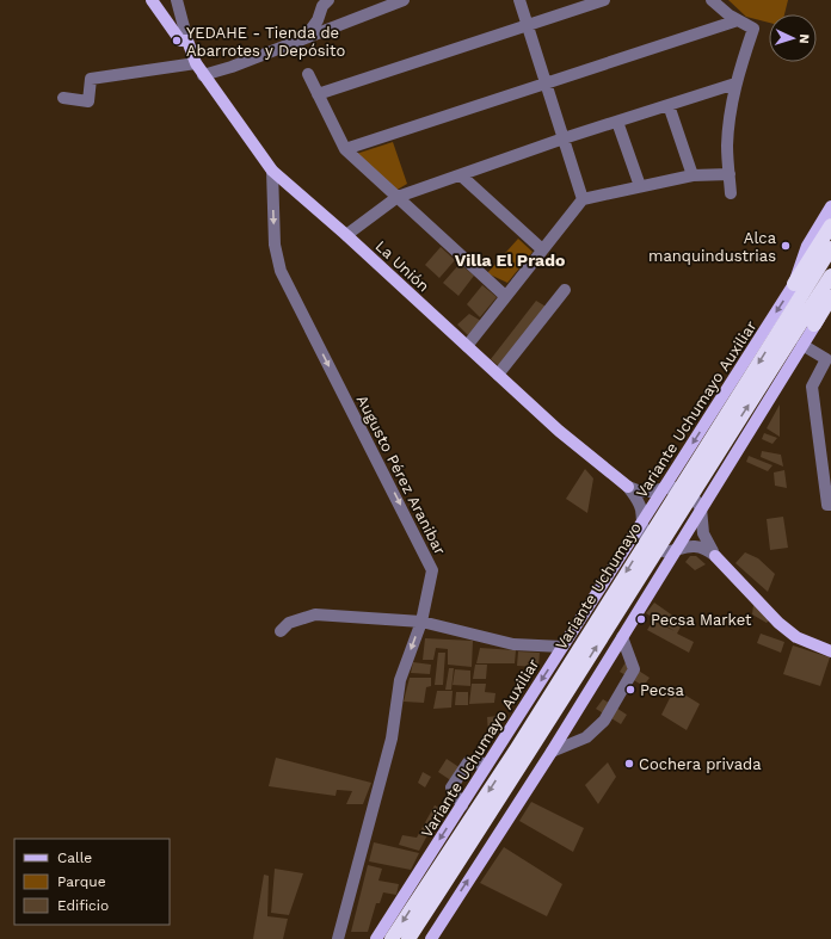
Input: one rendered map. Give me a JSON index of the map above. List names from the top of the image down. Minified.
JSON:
{"streets":{"highway":["Variante Uchumayo"],"main road":["La Unión","Variante Uchumayo Auxiliar"],"street":["Augusto Pérez Aranibar"]},"crossings":[["La Unión","Variante Uchumayo Auxiliar"],["La Unión","Augusto Pérez Aranibar"]],"one_way":["Augusto Pérez Aranibar"],"districts":["Villa El Prado"],"places":["YEDAHE - Tienda de Abarrotes y Depósito","Alca manquindustrias","Pecsa Market","Pecsa","Cochera privada"],"legend":["Calle","Parque","Edificio"],"north":"right"}
